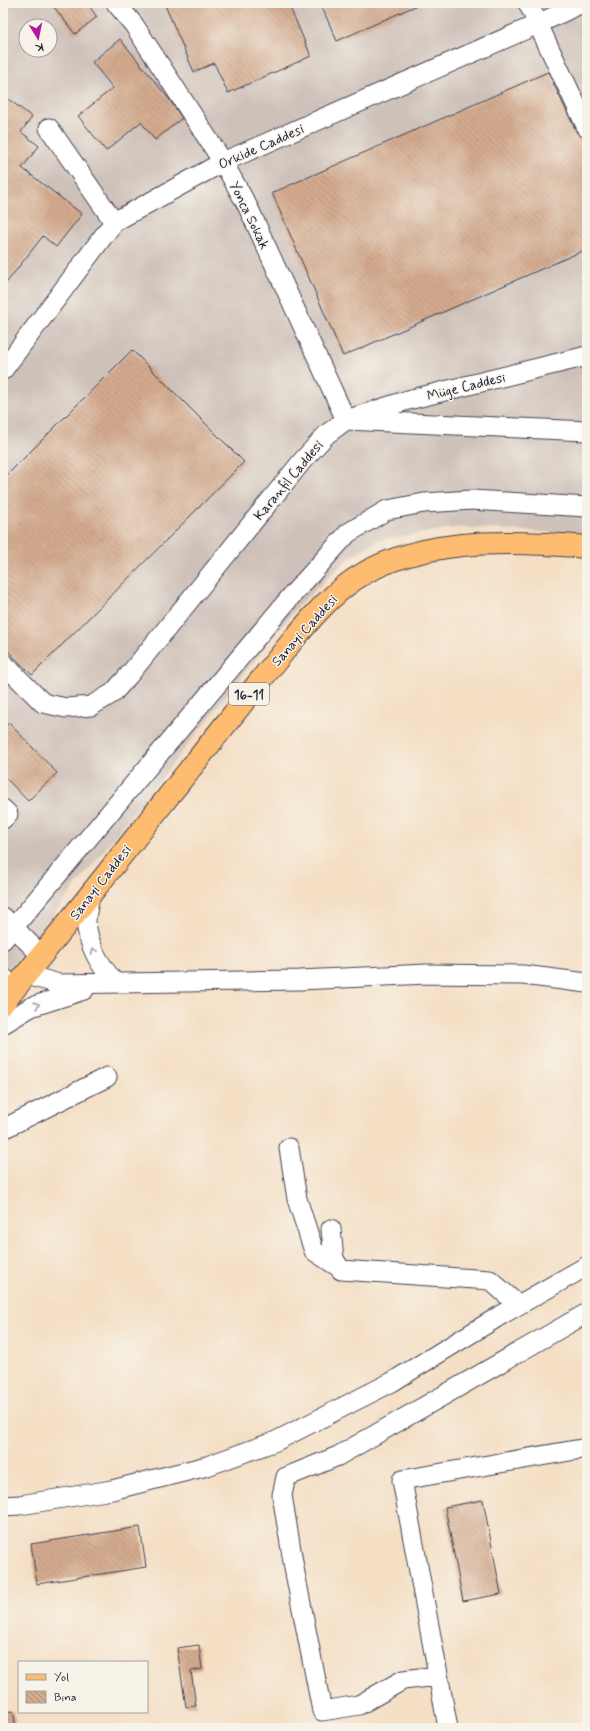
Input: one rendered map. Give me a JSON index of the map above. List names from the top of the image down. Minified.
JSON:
{"streets":{"main road":["Sanayi Caddesi","16-11"],"lane":["Orkide Caddesi","Yonca Sokak","Müge Caddesi","Karanfil Caddesi"]},"crossings":[["Orkide Caddesi","Yonca Sokak"],["Yonca Sokak","Müge Caddesi"],["Yonca Sokak","Karanfil Caddesi"],["Müge Caddesi","Karanfil Caddesi"]],"legend":["Yol","Bina"],"north":"bottom"}
